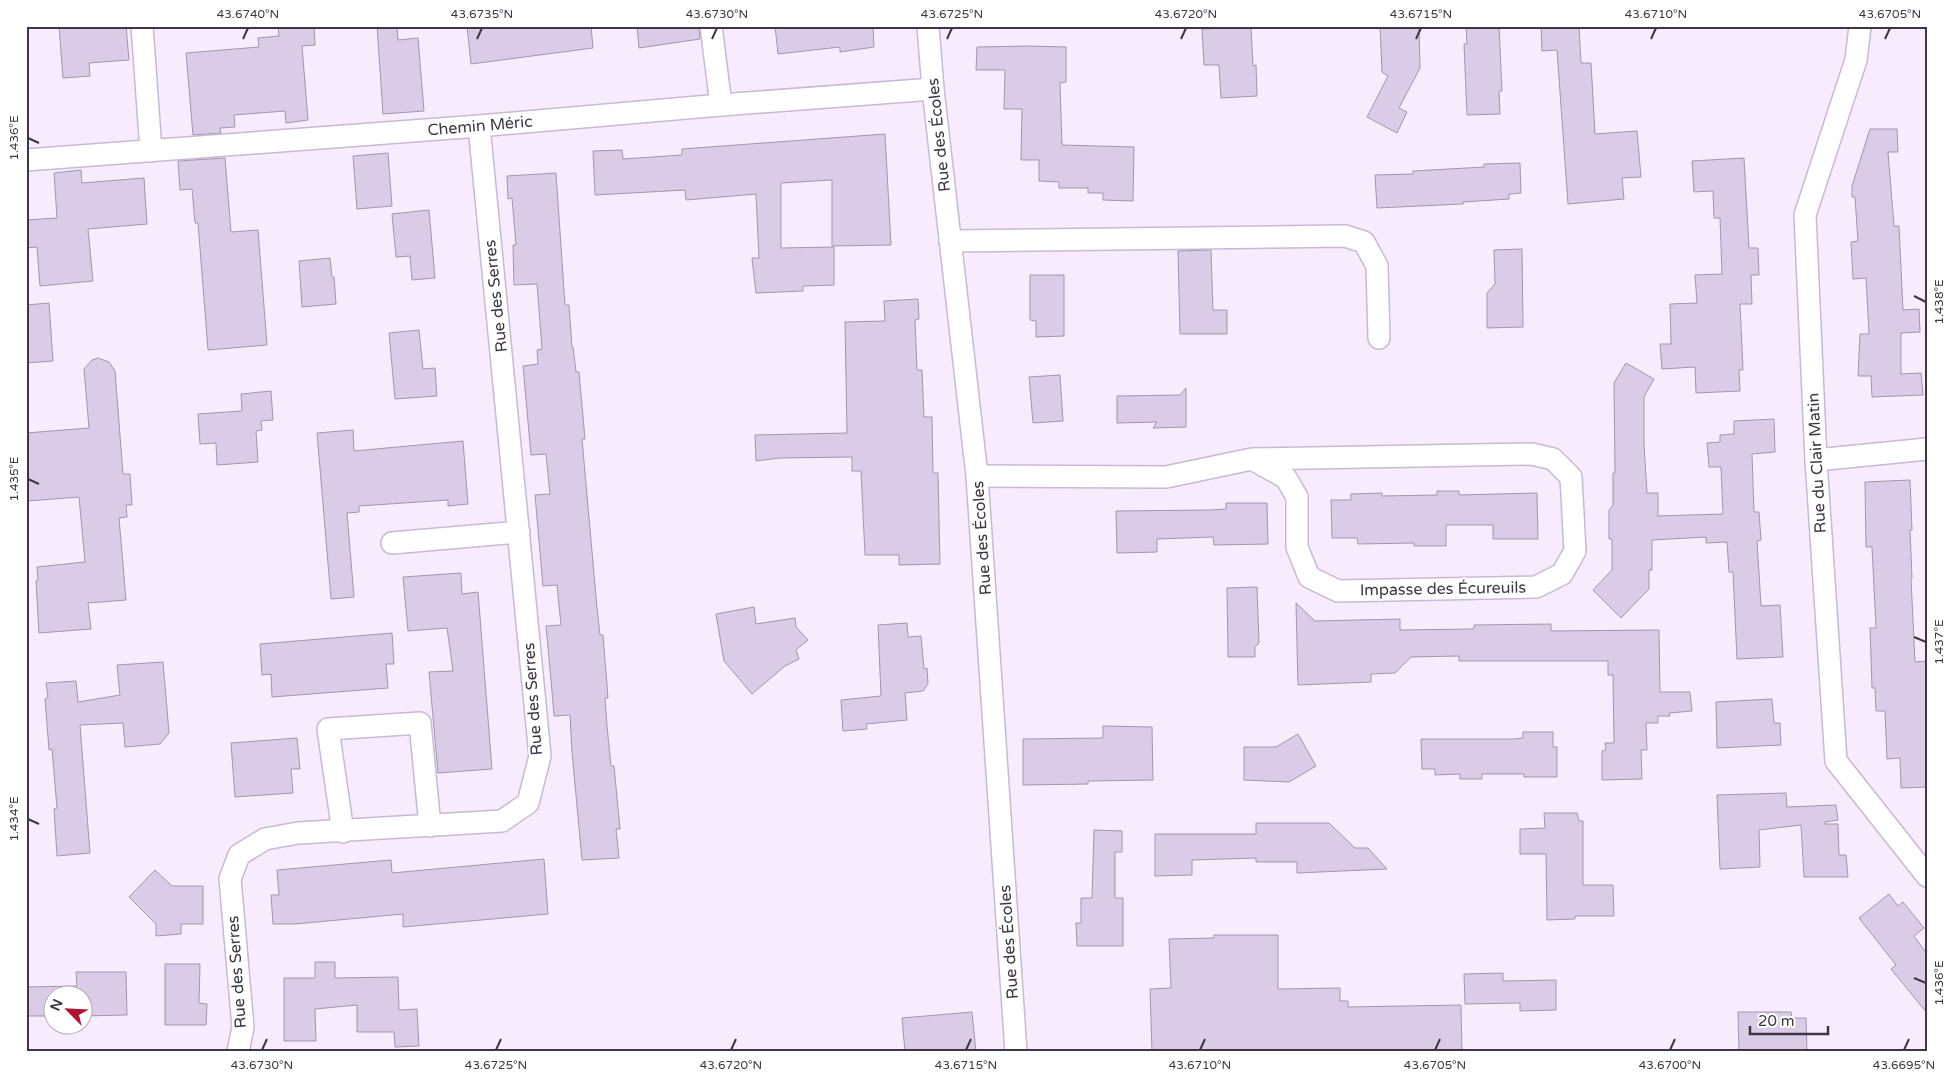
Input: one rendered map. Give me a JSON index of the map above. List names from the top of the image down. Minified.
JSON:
{"streets":{"street":["Chemin Méric","Rue des Écoles","Rue des Serres","Rue du Clair Matin","Impasse des Écureuils"]},"crossings":[["Chemin Méric","Rue des Écoles"],["Chemin Méric","Rue des Serres"],["Rue des Écoles","Impasse des Écureuils"]],"scale_bar":"20 m","north":"top left","coordinates":["43.6740°N","43.6735°N","43.6730°N","43.6725°N","43.6720°N","43.6715°N","43.6710°N","43.6705°N","1.436°E","1.438°E","1.435°E","1.437°E","1.434°E","43.6700°N","43.6695°N"]}
